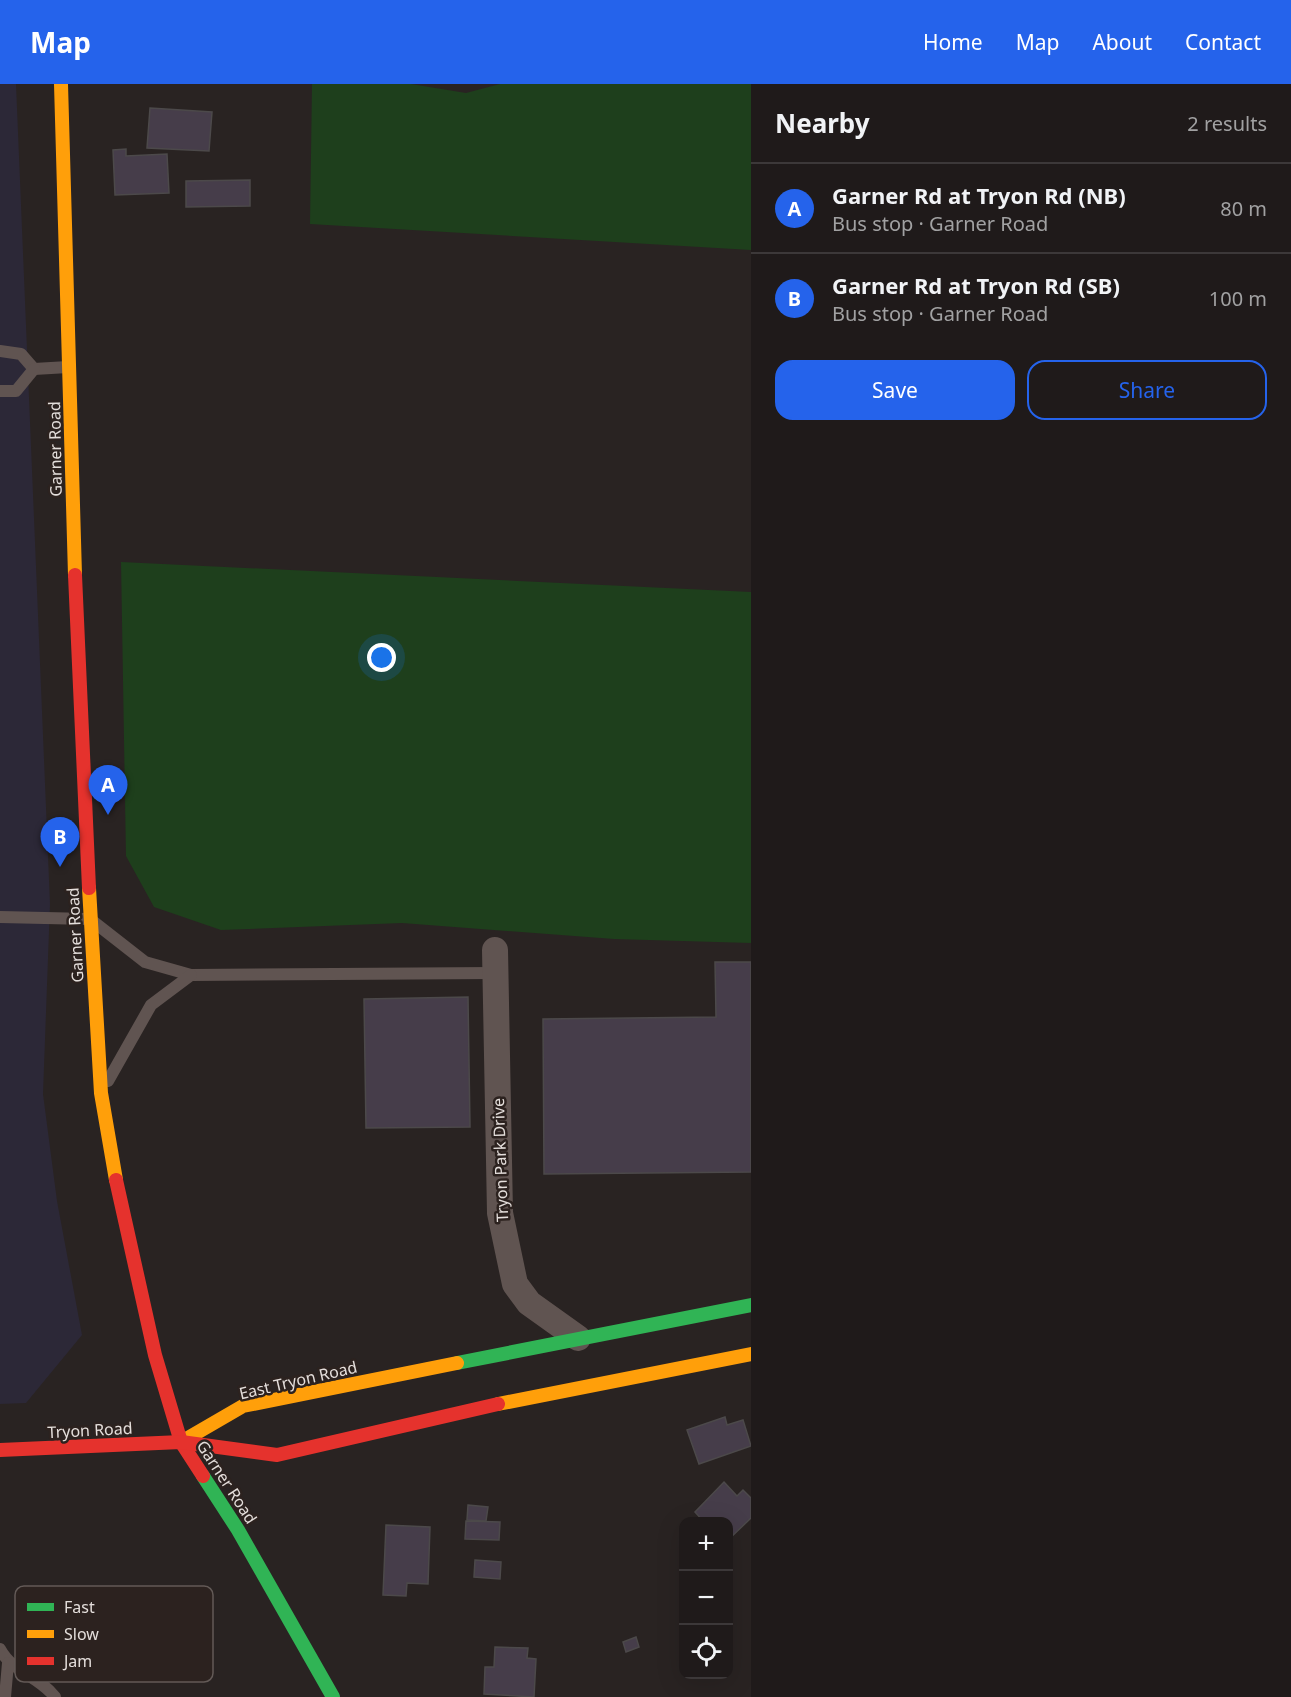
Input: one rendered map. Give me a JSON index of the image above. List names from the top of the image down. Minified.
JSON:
{"streets":{"main road":["Garner Road","East Tryon Road","Tryon Road"],"street":["Tryon Park Drive"]},"crossings":[["Garner Road","East Tryon Road"],["Garner Road","Tryon Road"],["Tryon Park Drive","East Tryon Road"],["East Tryon Road","Tryon Road"]],"legend":["Fast","Slow","Jam"],"page":{"header":"Map","nav":["Home","Map","About","Contact"],"heading":["Nearby","2 results"],"list":[{"mark":"A","name":"Garner Rd at Tryon Rd (NB)","note":"Bus stop · Garner Road","value":"80 m"},{"mark":"B","name":"Garner Rd at Tryon Rd (SB)","note":"Bus stop · Garner Road","value":"100 m"}],"buttons":["Save","Share"],"pins":["A","B"],"map_buttons":["+","−"]}}
